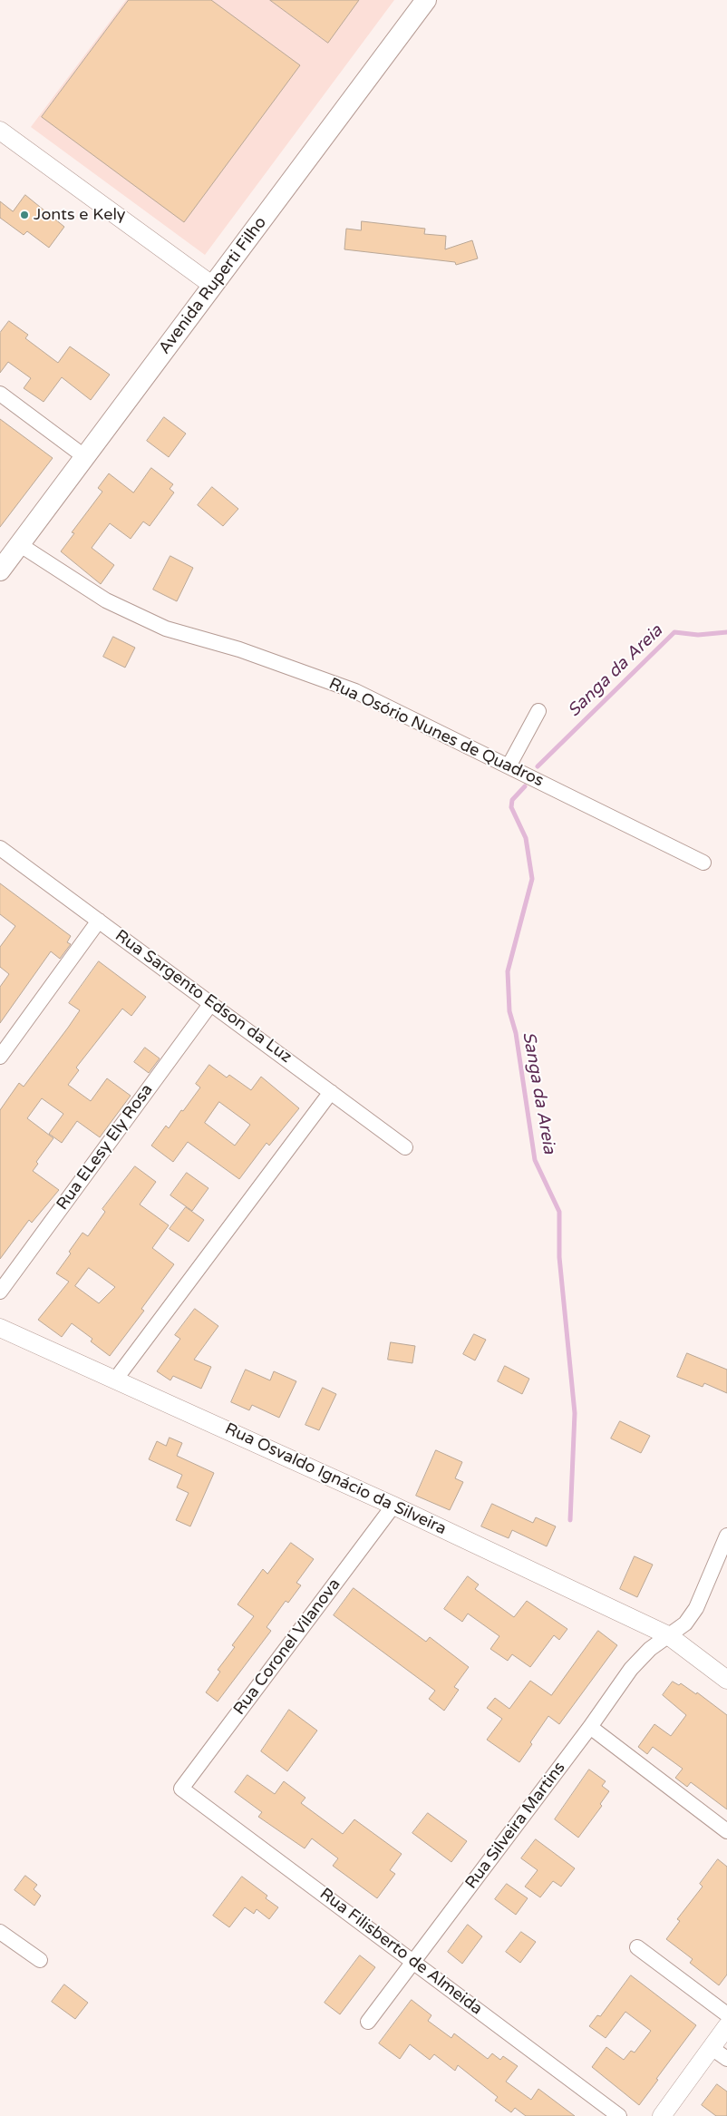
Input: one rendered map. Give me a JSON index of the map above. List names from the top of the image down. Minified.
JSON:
{"streets":{"main road":["Avenida Ruperti Filho"],"street":["Rua Osório Nunes de Quadros","Rua Sargento Edson da Luz","Rua ELesy Ely Rosa","Rua Osvaldo Ignácio da Silveira","Rua Coronel Vilanova","Rua Silveira Martins","Rua Filisberto de Almeida"]},"crossings":[["Avenida Ruperti Filho","Rua Osório Nunes de Quadros"],["Rua Sargento Edson da Luz","Rua ELesy Ely Rosa"],["Rua Osvaldo Ignácio da Silveira","Rua Coronel Vilanova"],["Rua Osvaldo Ignácio da Silveira","Rua Silveira Martins"],["Rua Coronel Vilanova","Rua Filisberto de Almeida"],["Rua Silveira Martins","Rua Filisberto de Almeida"]],"water":["Sanga da Areia"],"places":["Jonts e Kely"]}
